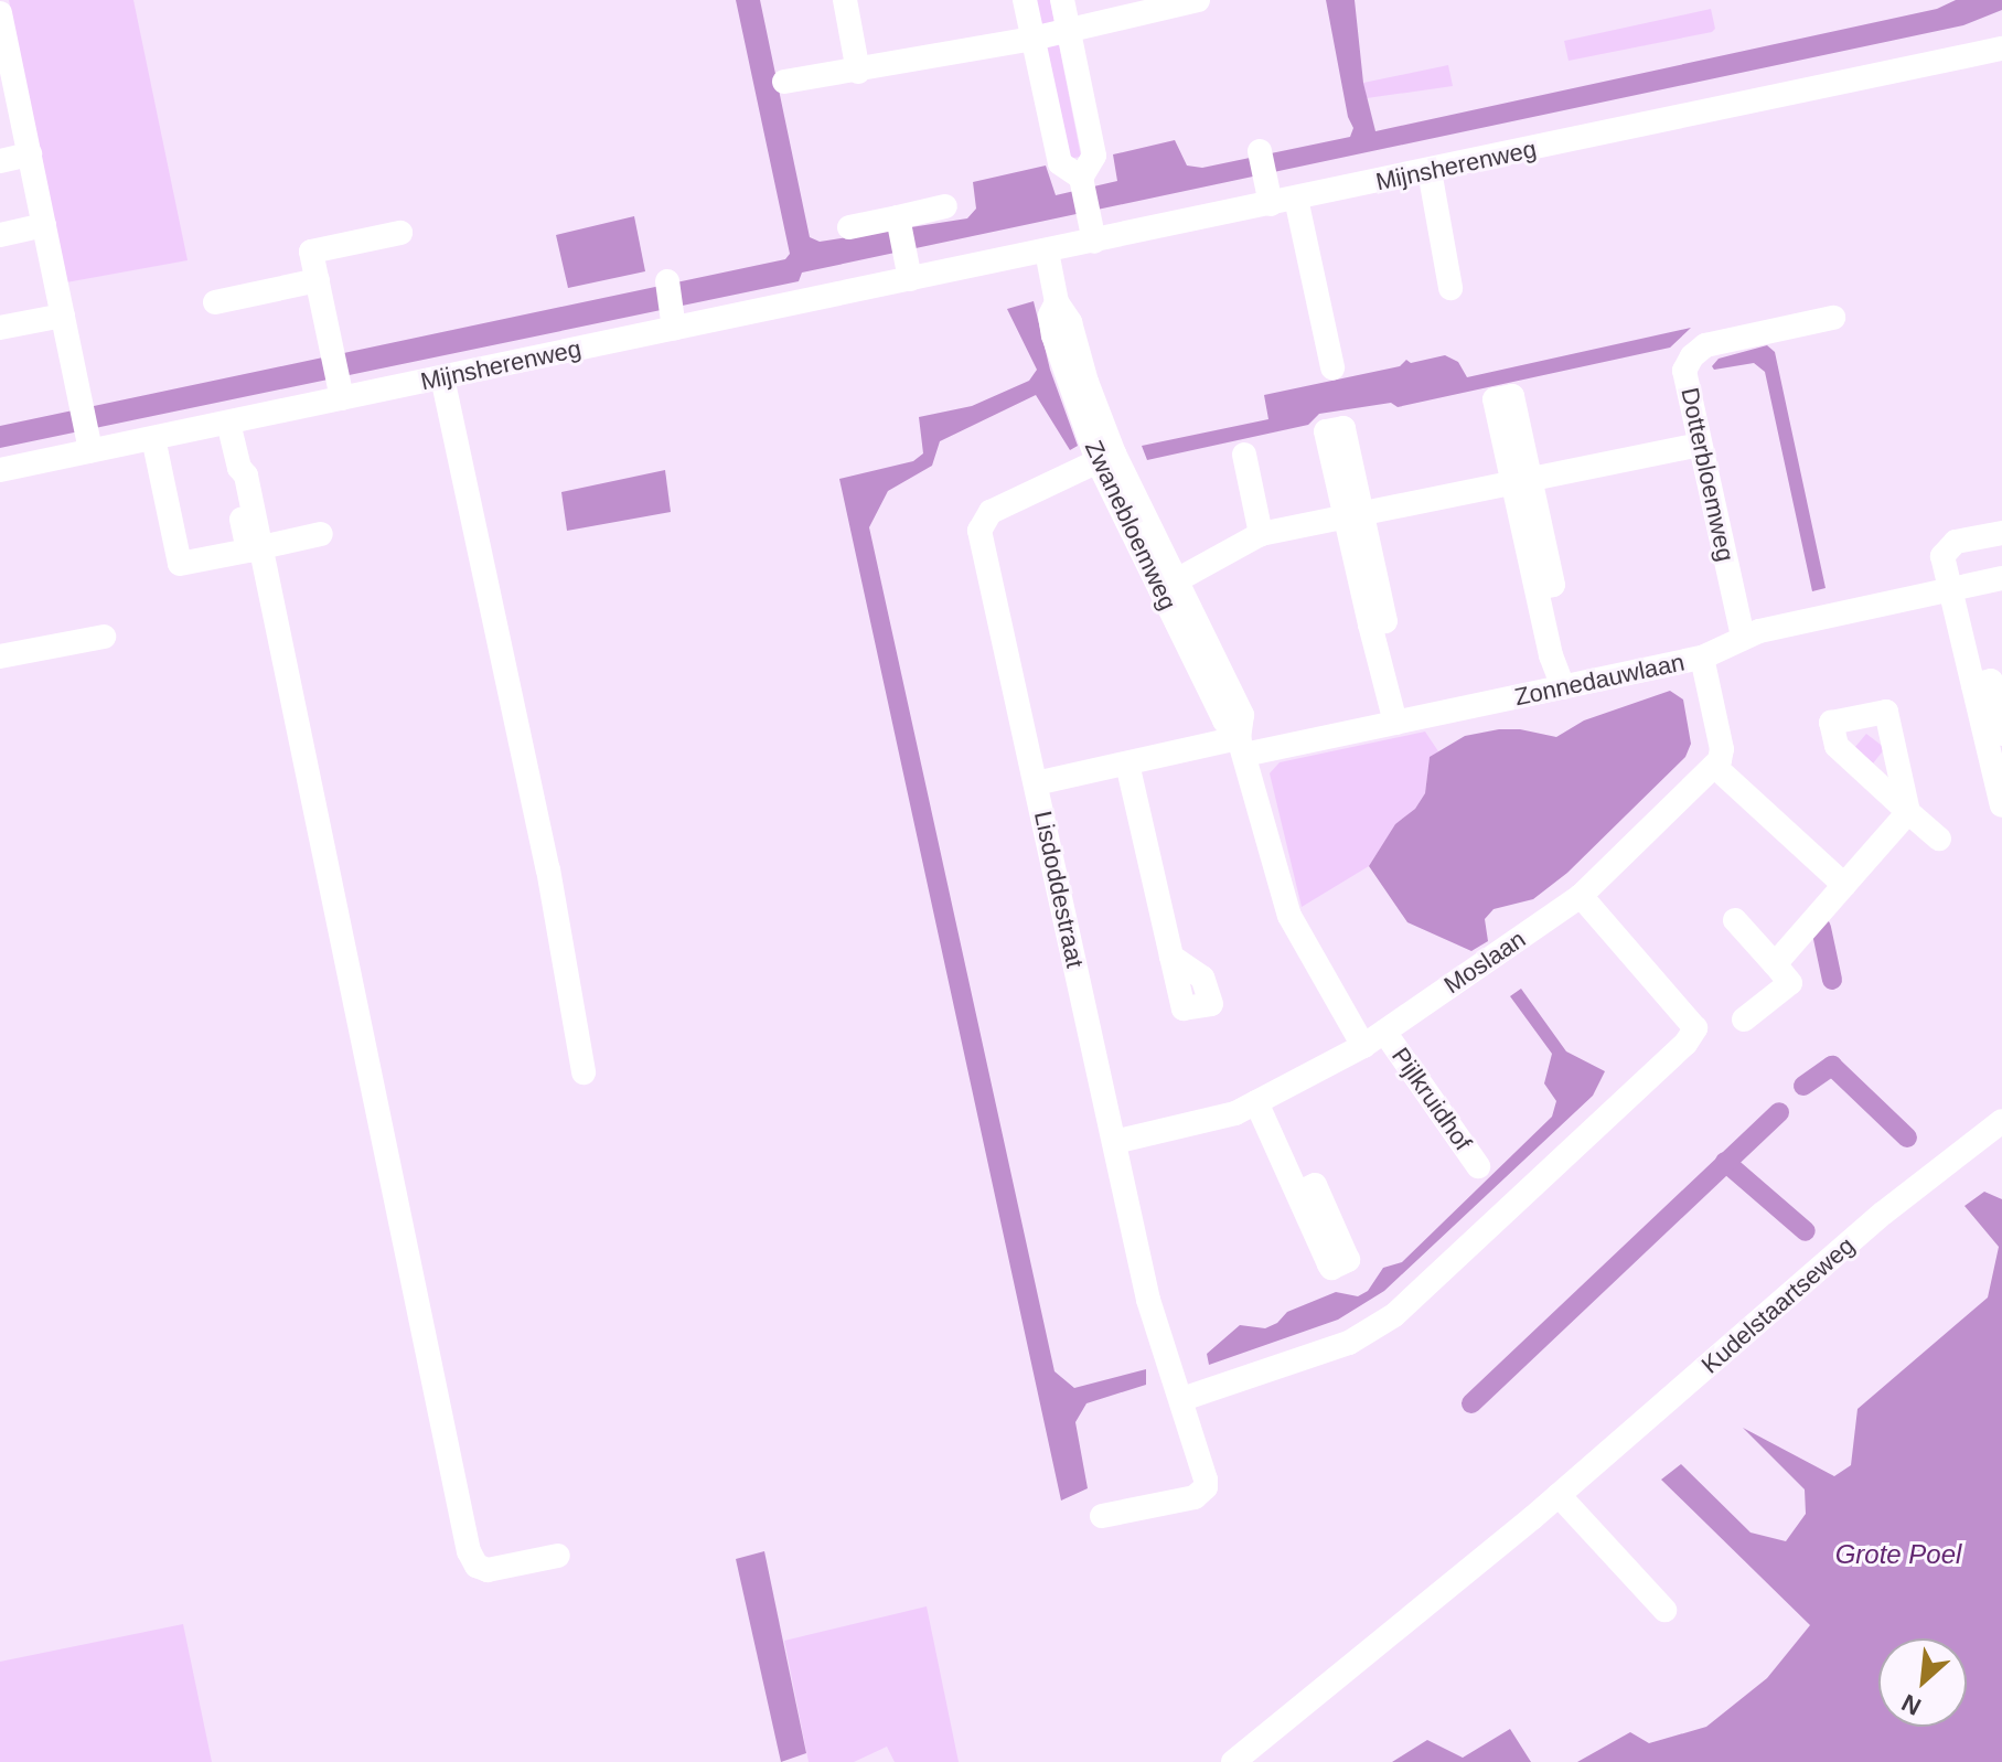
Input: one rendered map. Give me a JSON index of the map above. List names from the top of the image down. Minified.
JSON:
{"streets":{"street":["Mijnsherenweg","Dotterbloemweg","Zwanebloemweg","Zonnedauwlaan","Lisdoddestraat","Moslaan","Pijlkruidhof","Kudelstaartseweg"]},"crossings":[["Mijnsherenweg","Zwanebloemweg"],["Dotterbloemweg","Zonnedauwlaan"],["Zwanebloemweg","Zonnedauwlaan"],["Zwanebloemweg","Lisdoddestraat"],["Zwanebloemweg","Moslaan"],["Zonnedauwlaan","Lisdoddestraat"],["Lisdoddestraat","Moslaan"],["Moslaan","Pijlkruidhof"]],"water":["Grote Poel"],"north":"bottom left"}
